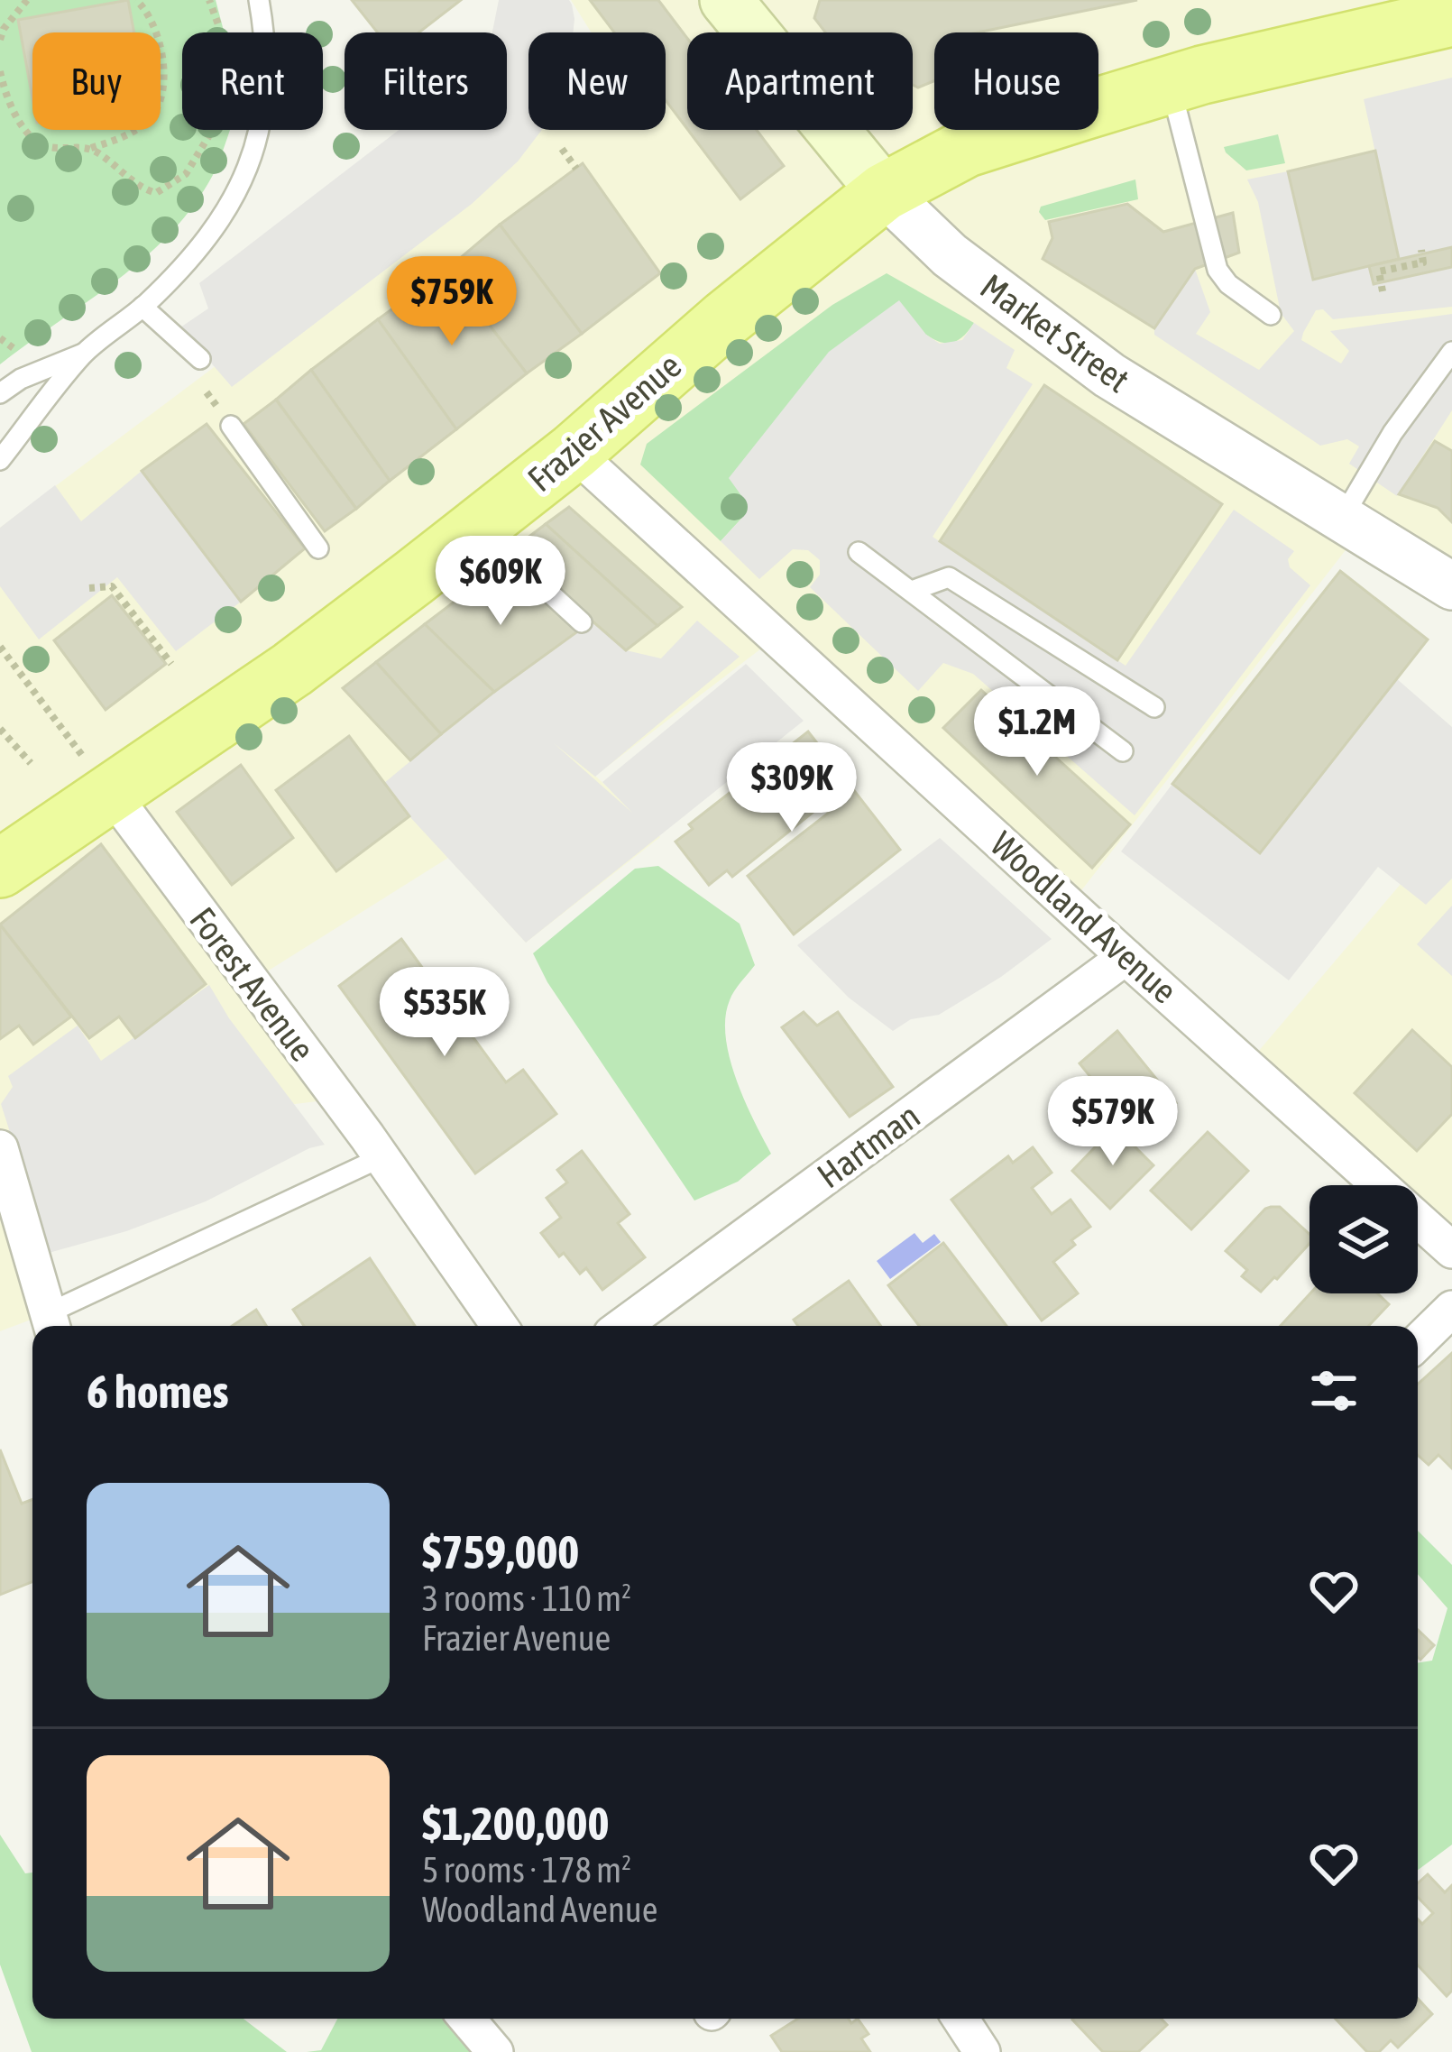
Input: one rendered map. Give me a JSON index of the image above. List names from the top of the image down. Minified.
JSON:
{"streets":{"main road":["Market Street","Frazier Avenue"],"street":["Woodland Avenue","Forest Avenue","Hartman"]},"crossings":[["Market Street","Frazier Avenue"],["Frazier Avenue","Woodland Avenue"],["Frazier Avenue","Forest Avenue"],["Woodland Avenue","Hartman"]],"page":{"chip":["Buy","Rent","Filters","New","Apartment","House"],"price":["$759K","$609K","$1.2M","$309K","$535K","$579K"],"heading":"6 homes","list":[{"name":"$759,000","note":"3 rooms · 110 m² · Frazier Avenue"},{"name":"$1,200,000","note":"5 rooms · 178 m² · Woodland Avenue"}]}}
